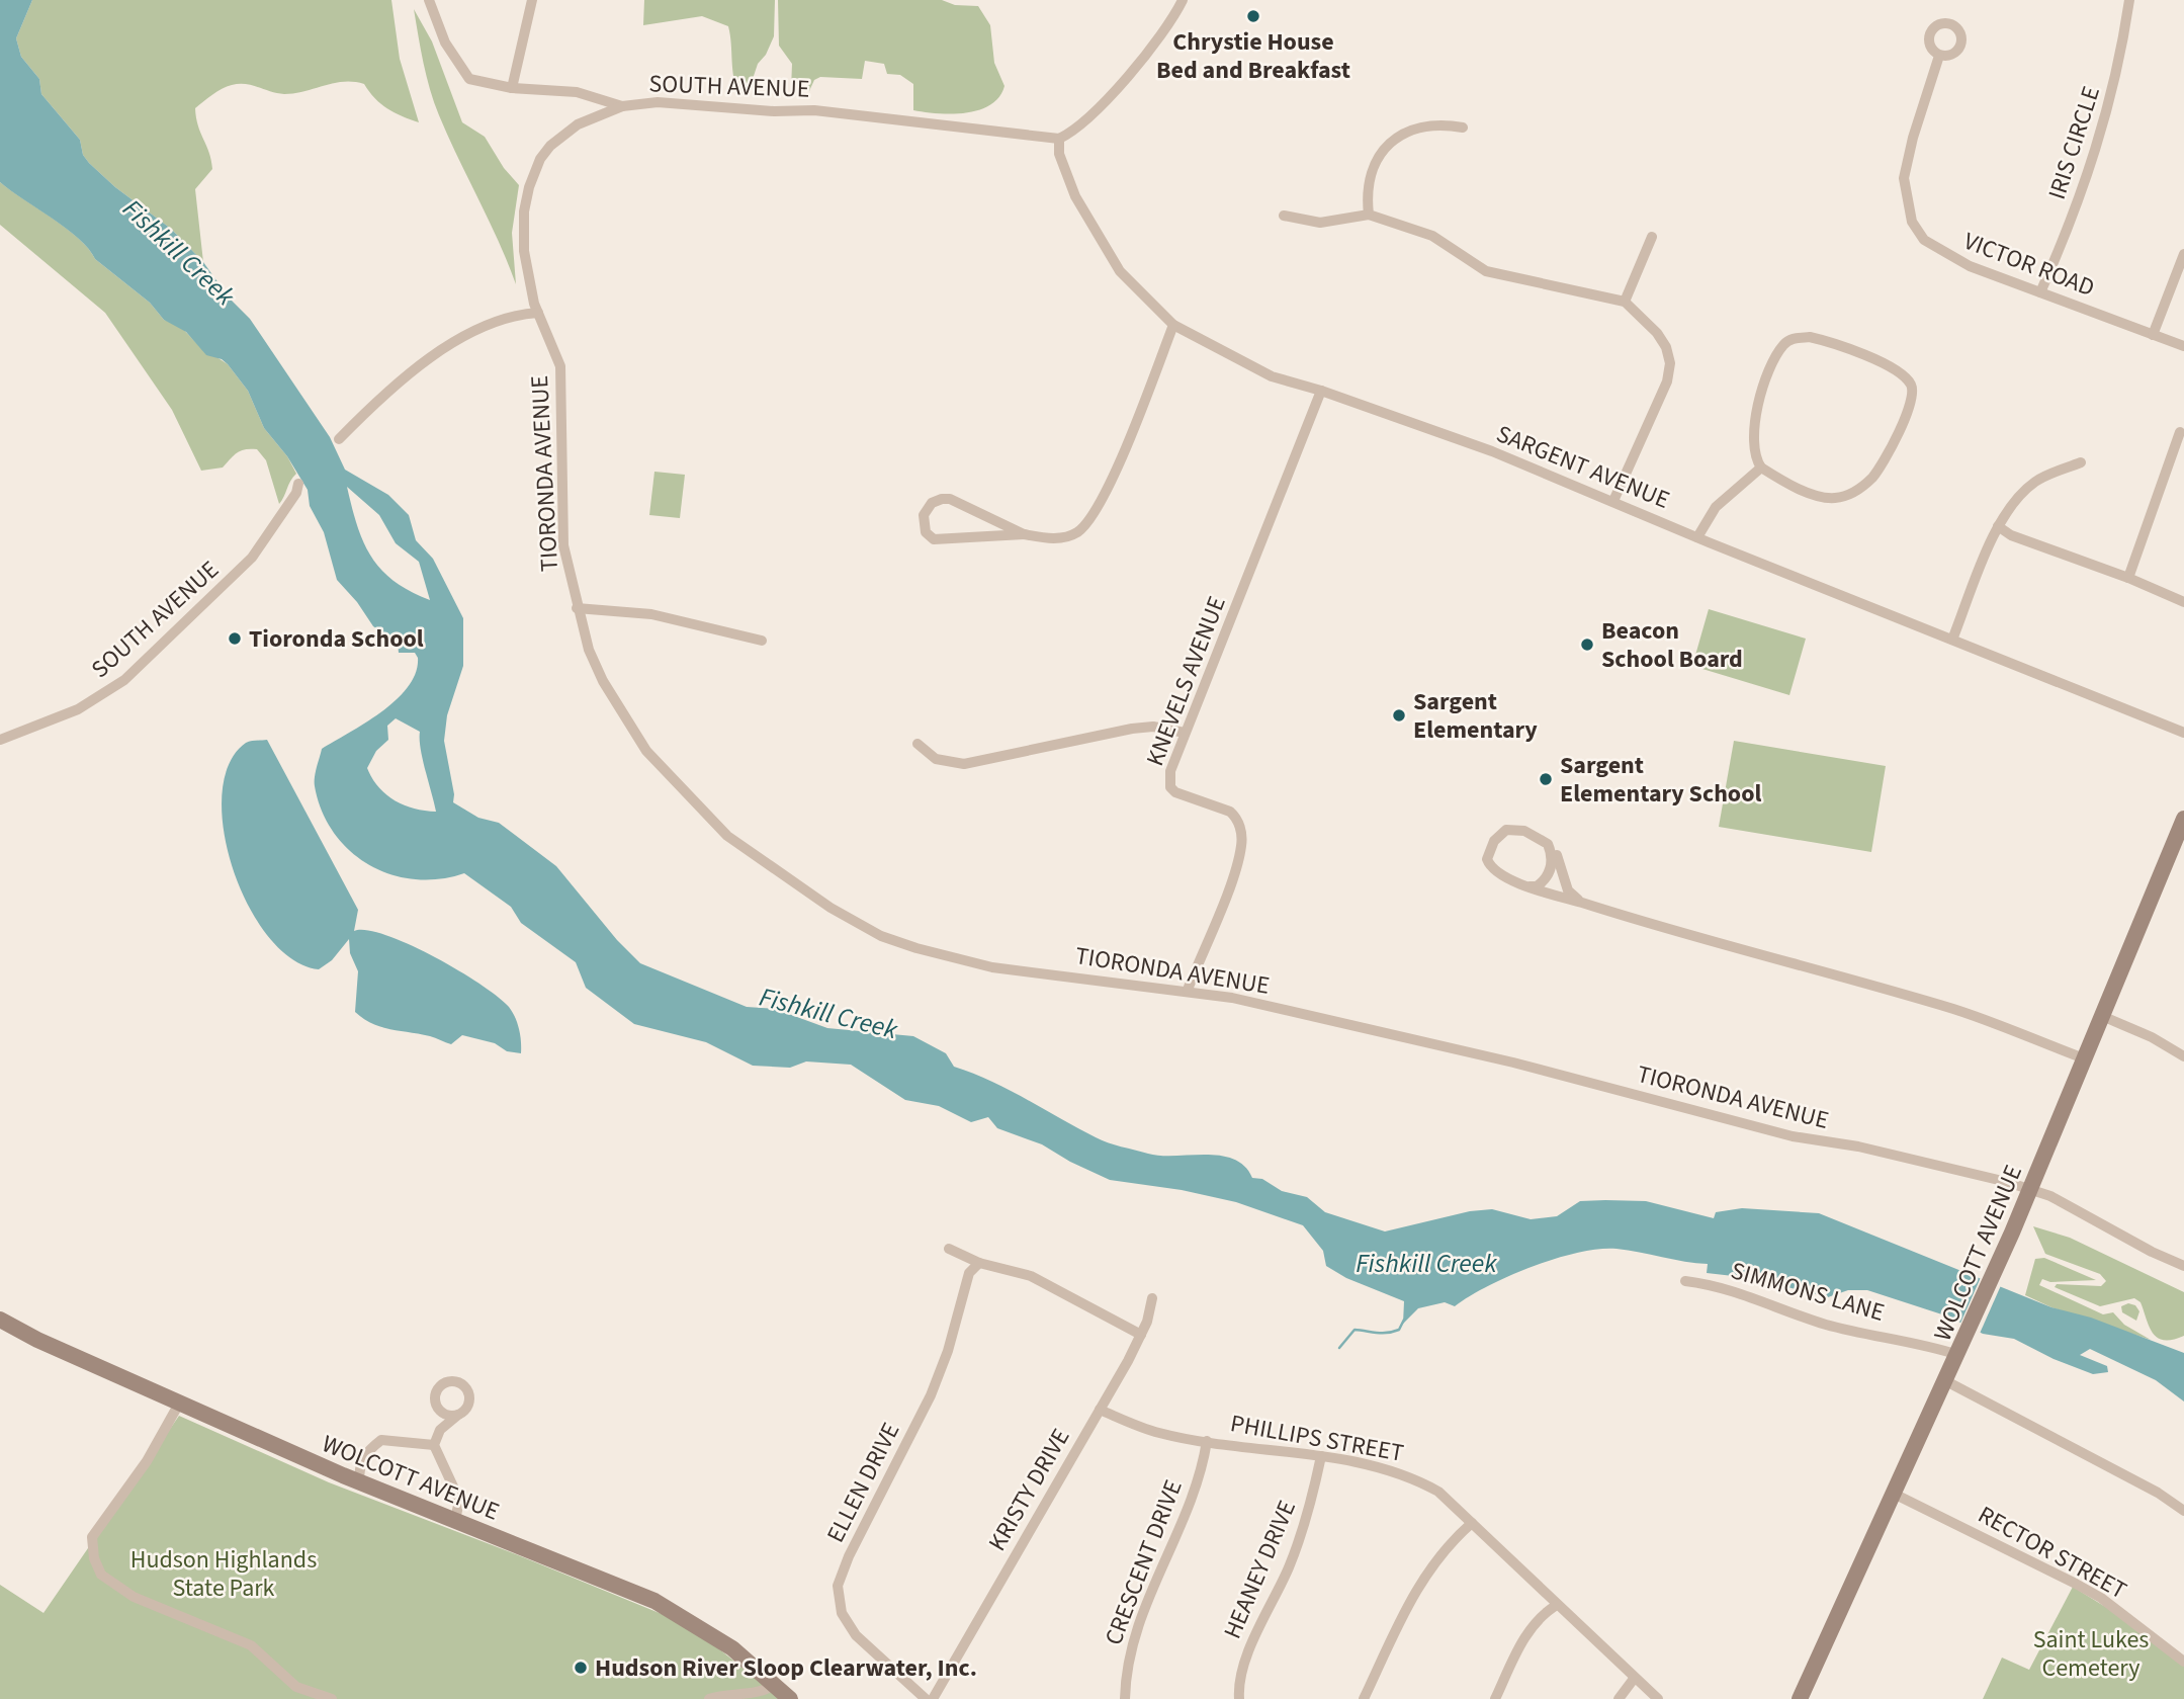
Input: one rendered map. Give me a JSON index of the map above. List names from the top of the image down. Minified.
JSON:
{"streets":{"main road":["WOLCOTT AVENUE"],"street":["SOUTH AVENUE","IRIS CIRCLE","VICTOR ROAD","SARGENT AVENUE","TIORONDA AVENUE","KNEVELS AVENUE","SIMMONS LANE","PHILLIPS STREET","ELLEN DRIVE","KRISTY DRIVE","RECTOR STREET","CRESCENT DRIVE","HEANEY DRIVE"]},"crossings":[["SOUTH AVENUE","SARGENT AVENUE"],["SOUTH AVENUE","TIORONDA AVENUE"],["IRIS CIRCLE","VICTOR ROAD"],["SARGENT AVENUE","KNEVELS AVENUE"],["TIORONDA AVENUE","KNEVELS AVENUE"],["TIORONDA AVENUE","WOLCOTT AVENUE"],["WOLCOTT AVENUE","SIMMONS LANE"],["WOLCOTT AVENUE","RECTOR STREET"],["PHILLIPS STREET","KRISTY DRIVE"],["PHILLIPS STREET","CRESCENT DRIVE"],["PHILLIPS STREET","HEANEY DRIVE"]],"water":["Fishkill Creek"],"parks":["Hudson Highlands State Park","Saint Lukes Cemetery"],"places":["Chrystie House Bed and Breakfast","Tioronda School","Beacon School Board","Sargent Elementary","Sargent Elementary School","Hudson River Sloop Clearwater, Inc."]}
